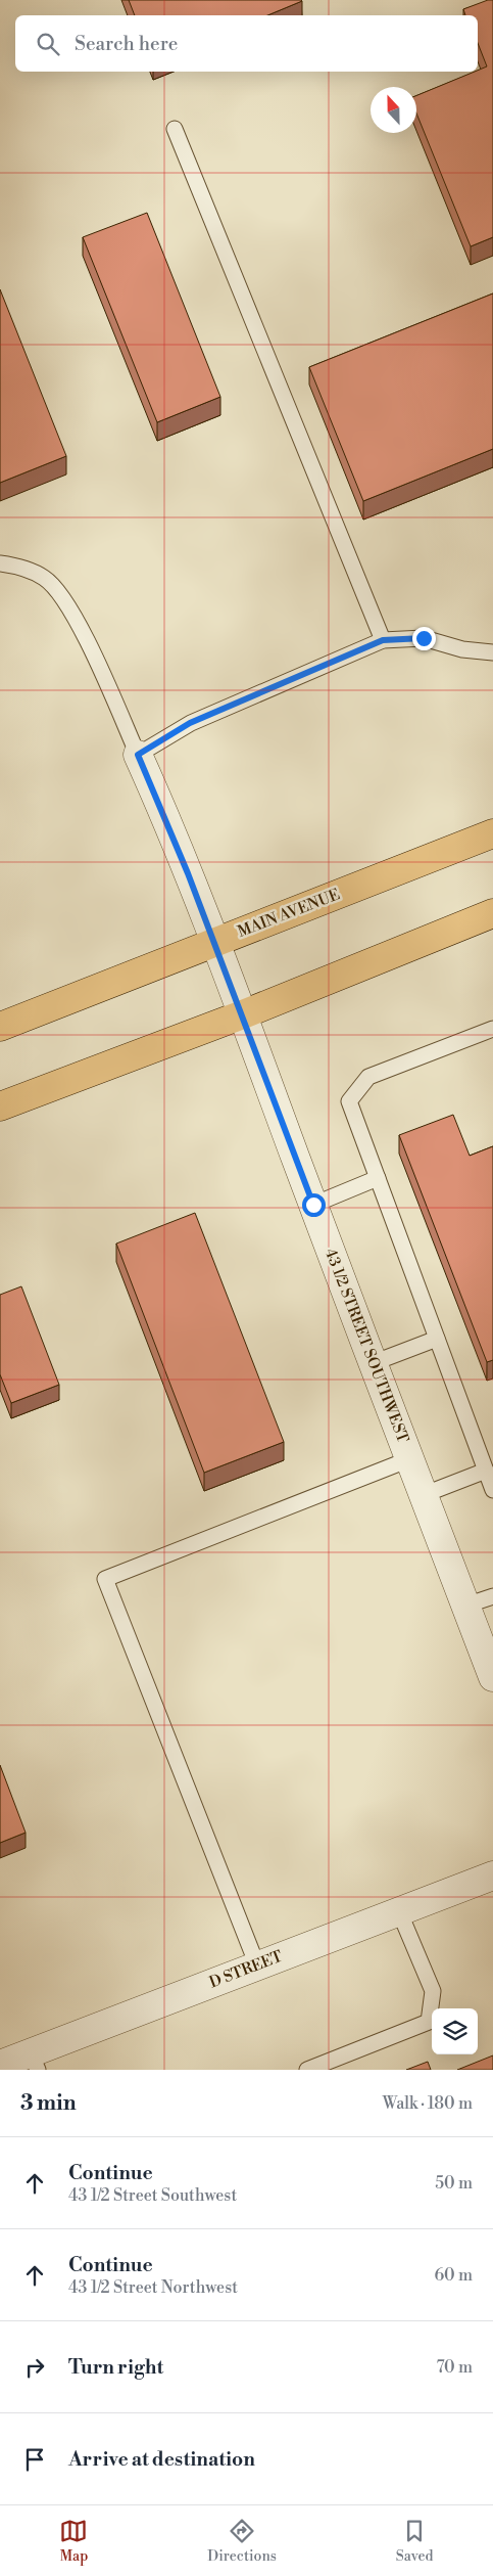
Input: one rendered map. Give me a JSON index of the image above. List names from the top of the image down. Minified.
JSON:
{"streets":{"main road":["MAIN AVENUE"],"street":["43 1/2 STREET SOUTHWEST","D STREET"]},"crossings":[["MAIN AVENUE","43 1/2 STREET SOUTHWEST"]],"north":"top","page":{"search":"Search here","heading":["3 min","Walk · 180 m"],"list":[["Continue","43 1/2 Street Southwest","50 m"],["Continue","43 1/2 Street Northwest","60 m"],["Turn right","70 m"],"Arrive at destination"],"nav":["Map","Directions","Saved"]}}
